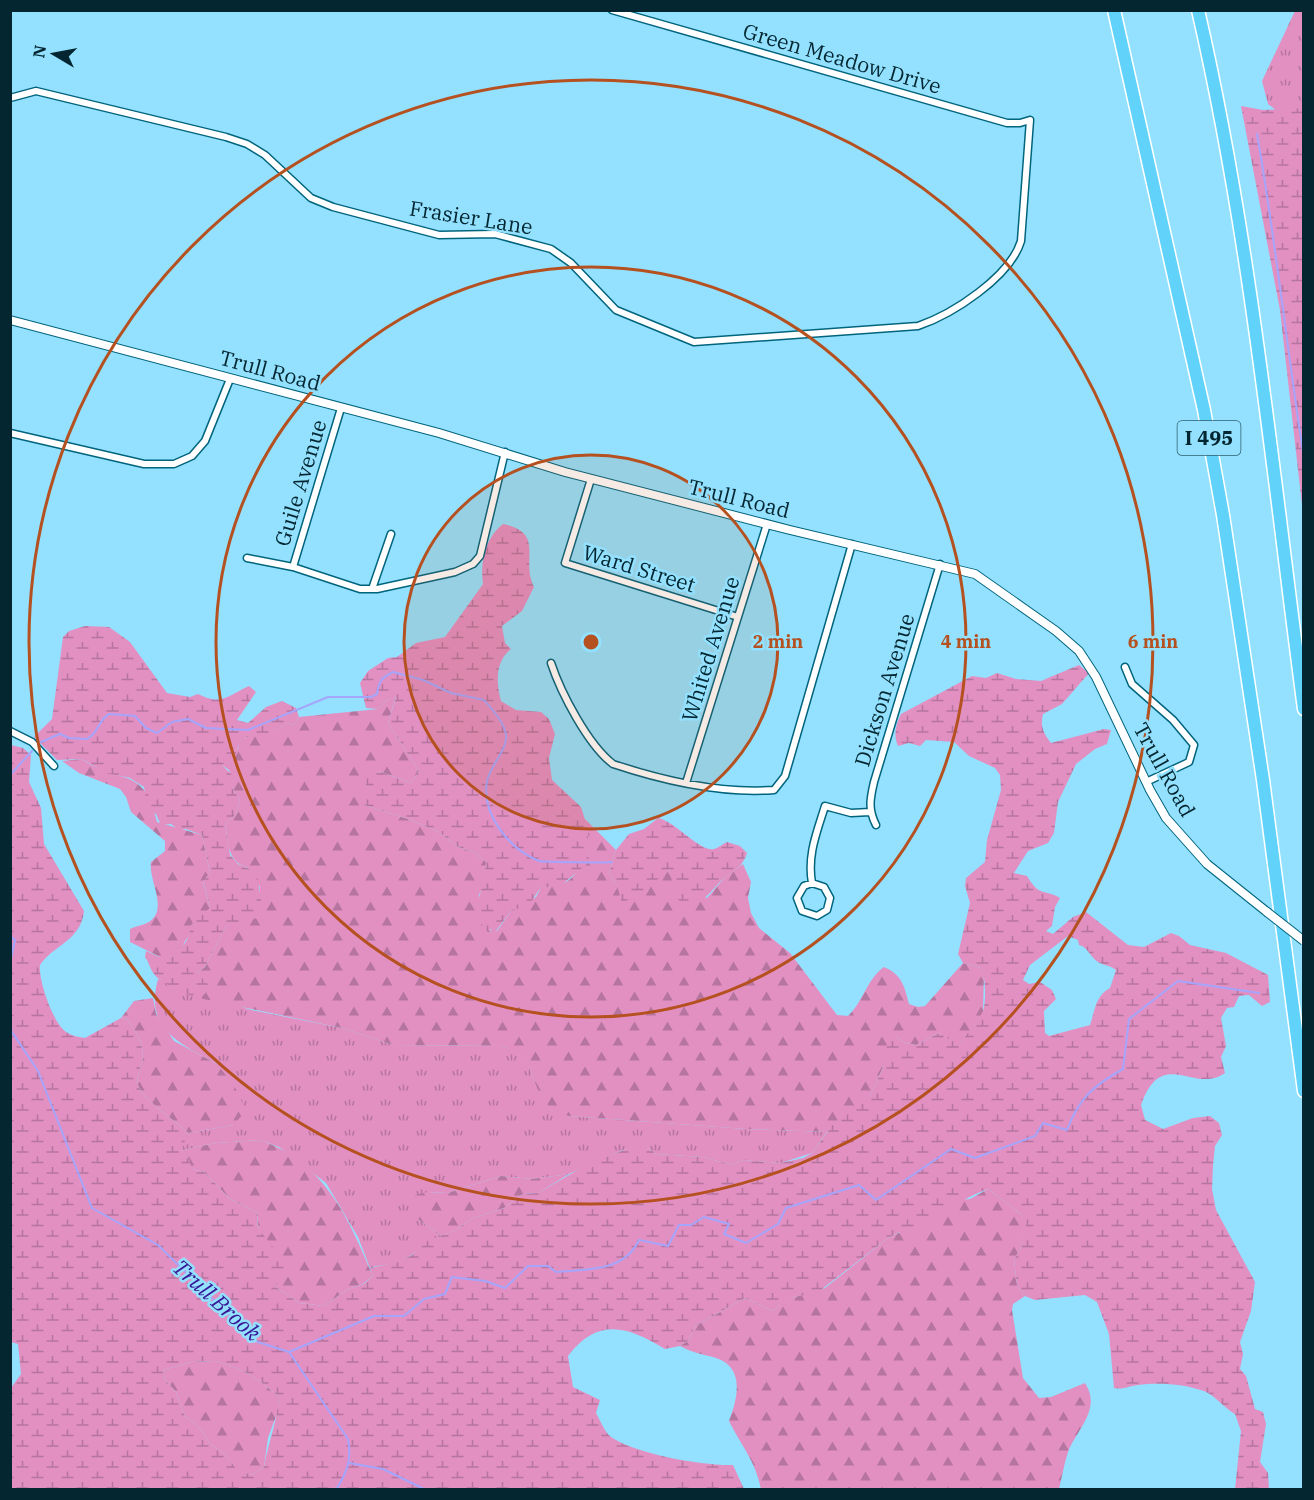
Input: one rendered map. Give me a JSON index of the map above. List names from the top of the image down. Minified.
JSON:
{"streets":{"highway":["I 495"],"street":["Green Meadow Drive","Frasier Lane","Trull Road","Guile Avenue","Ward Street","Whited Avenue","Dickson Avenue"]},"crossings":[["Green Meadow Drive","Frasier Lane"],["Trull Road","Guile Avenue"],["Trull Road","Ward Street"],["Trull Road","Whited Avenue"],["Trull Road","Dickson Avenue"],["Ward Street","Whited Avenue"]],"water":["Trull Brook"],"north":"left","rings":["2 min","4 min","6 min"]}
